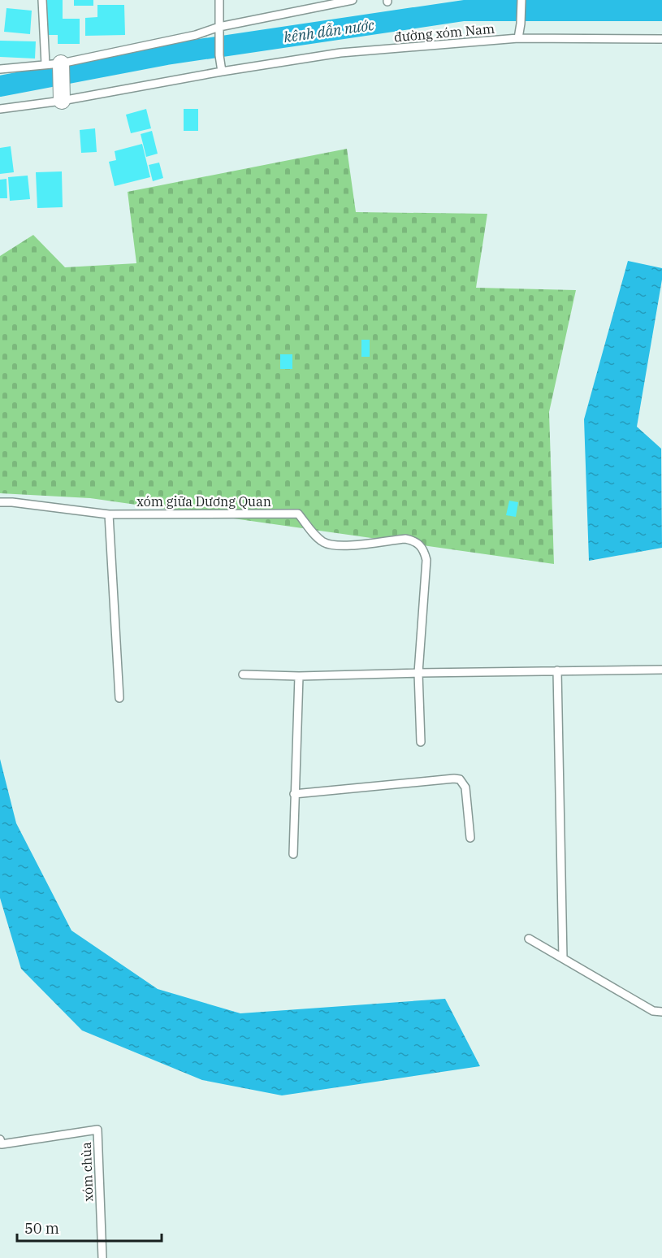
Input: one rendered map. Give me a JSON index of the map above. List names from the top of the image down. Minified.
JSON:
{"streets":{"lane":["đường xóm Nam","xóm giữa Dương Quan","xóm chùa"]},"water":["kênh dẫn nước"],"scale_bar":"50 m"}
